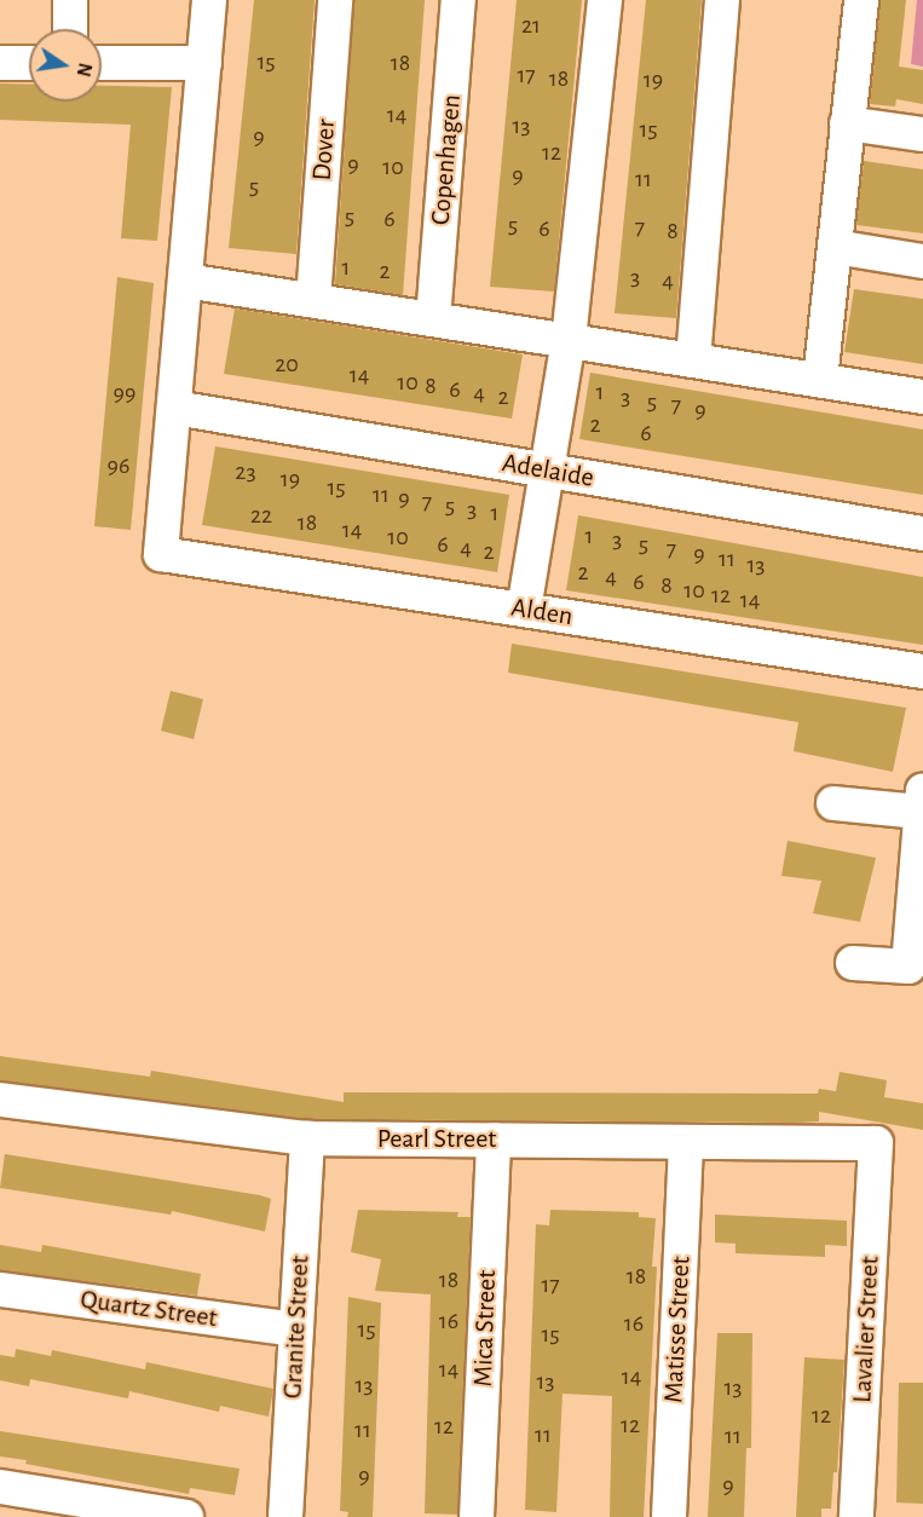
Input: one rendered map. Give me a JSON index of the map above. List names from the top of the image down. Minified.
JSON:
{"streets":{"street":["Dover","Copenhagen","Adelaide","Alden","Pearl Street","Quartz Street","Granite Street","Mica Street","Matisse Street","Lavalier Street"]},"crossings":[["Adelaide","Alden"],["Pearl Street","Granite Street"],["Pearl Street","Mica Street"],["Pearl Street","Matisse Street"],["Pearl Street","Lavalier Street"],["Quartz Street","Granite Street"]],"house_numbers":["21","15","18","17","18","19","14","13","15","9","12","9","10","9","11","5","5","6","5","7","6","8","1","2","3","4","20","14","10","8","6","1","99","4","2","3","5","7","9","2","6","96","23","19","15","11","9","7","5","3","1","22","18","14","1","10","3","6","5","4","7","2","9","11","13","2","4","6","8","10","12","14","18","18","17","16","16","15","15","14","14","13","13","13","12","12","12","11","11","11","9","9"],"north":"right"}
